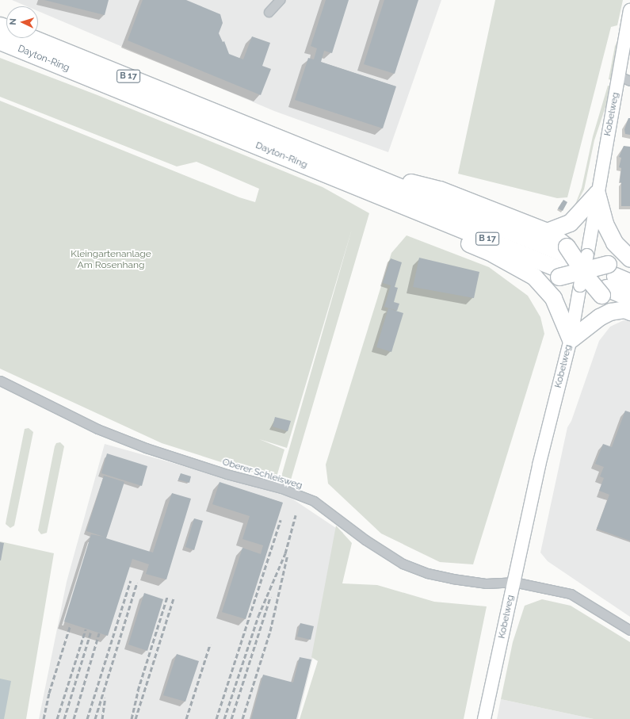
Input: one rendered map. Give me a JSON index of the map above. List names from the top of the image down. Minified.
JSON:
{"streets":{"highway":["Dayton-Ring","B 17"],"main road":["Kobelweg"],"street":["Oberer Schleisweg"]},"crossings":[["Kobelweg","Oberer Schleisweg"]],"parks":["Kleingartenanlage Am Rosenhang"],"north":"left"}
